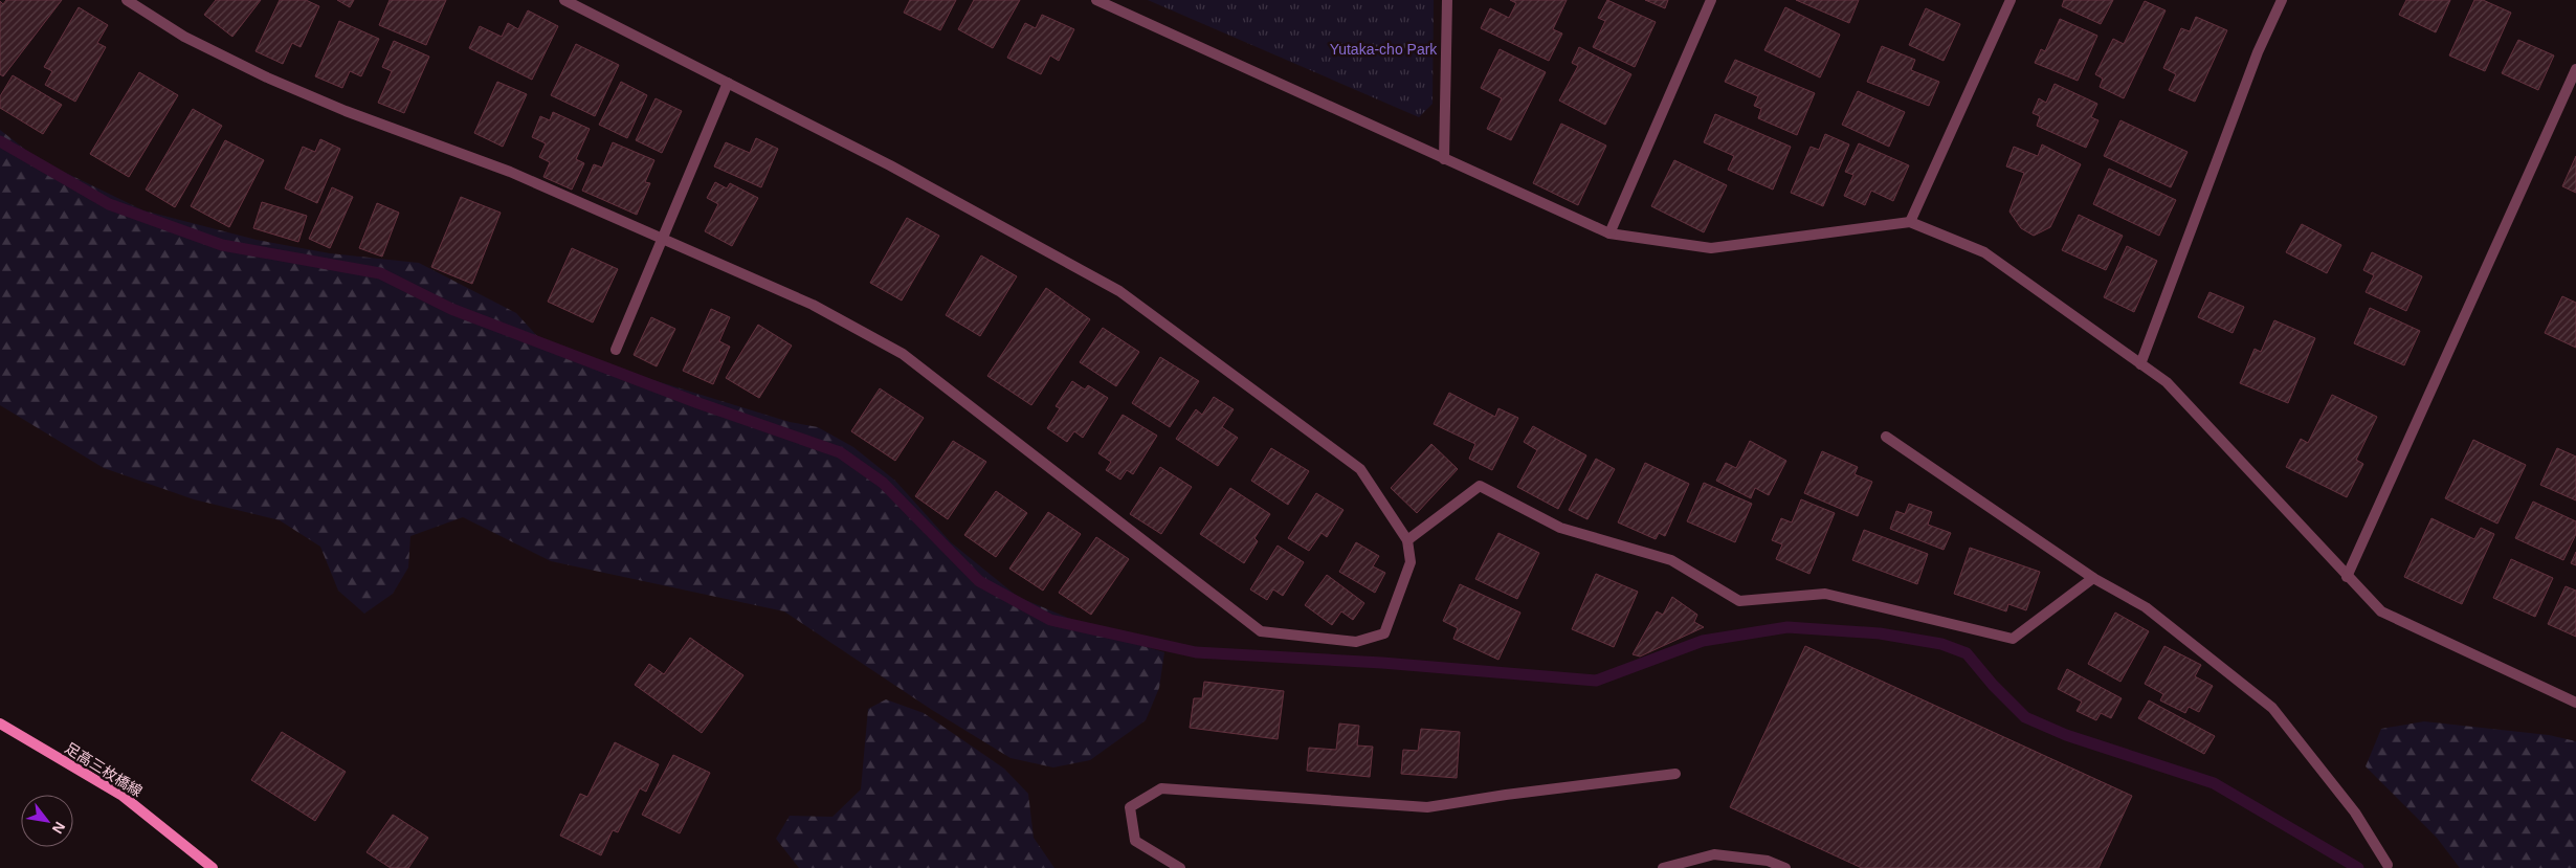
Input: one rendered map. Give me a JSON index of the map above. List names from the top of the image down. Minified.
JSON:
{"streets":{"main road":["足高三枚橋線"]},"parks":["Yutaka-cho Park"],"north":"bottom right"}
